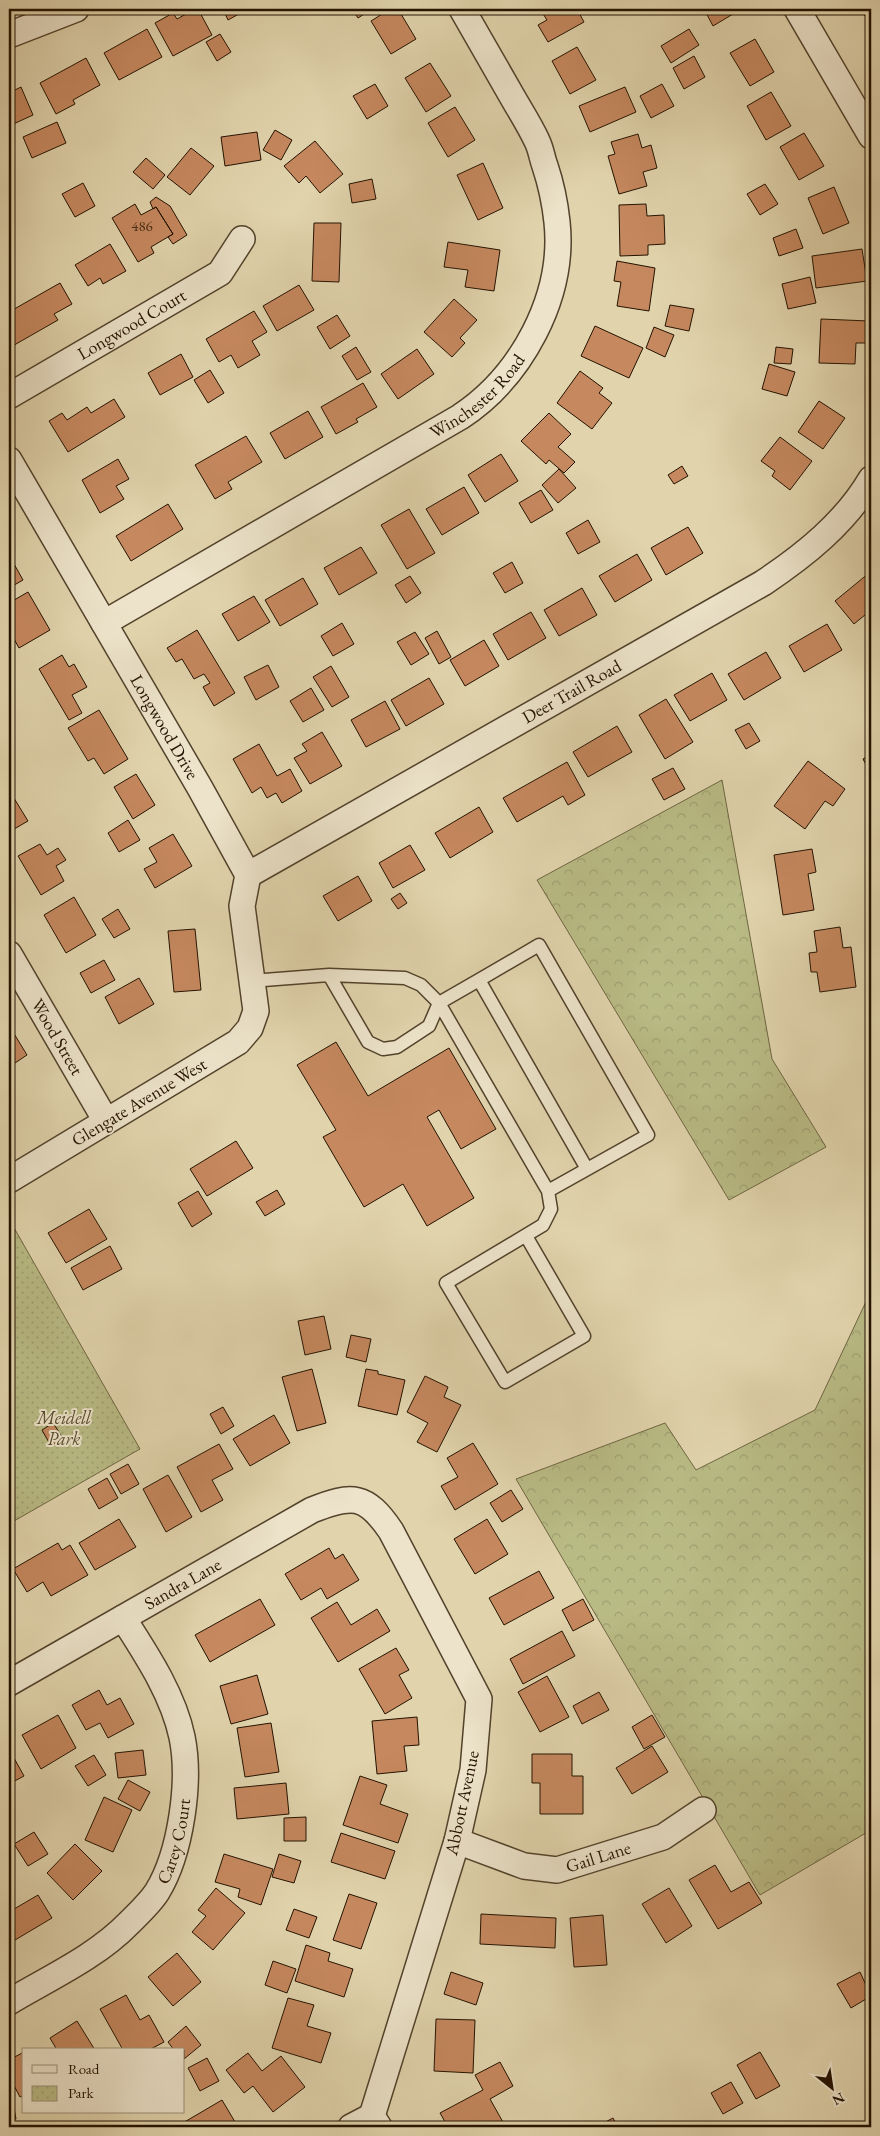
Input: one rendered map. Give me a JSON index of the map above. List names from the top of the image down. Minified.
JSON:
{"streets":{"street":["Longwood Court","Winchester Road","Deer Trail Road","Longwood Drive","Wood Street","Glengate Avenue West","Sandra Lane","Abbott Avenue","Carey Court","Gail Lane"]},"crossings":[["Winchester Road","Longwood Drive"],["Deer Trail Road","Longwood Drive"],["Wood Street","Glengate Avenue West"],["Sandra Lane","Abbott Avenue"],["Sandra Lane","Carey Court"],["Abbott Avenue","Gail Lane"]],"parks":["Meidell Park"],"house_numbers":["486"],"legend":["Road","Park"],"north":"bottom right"}
